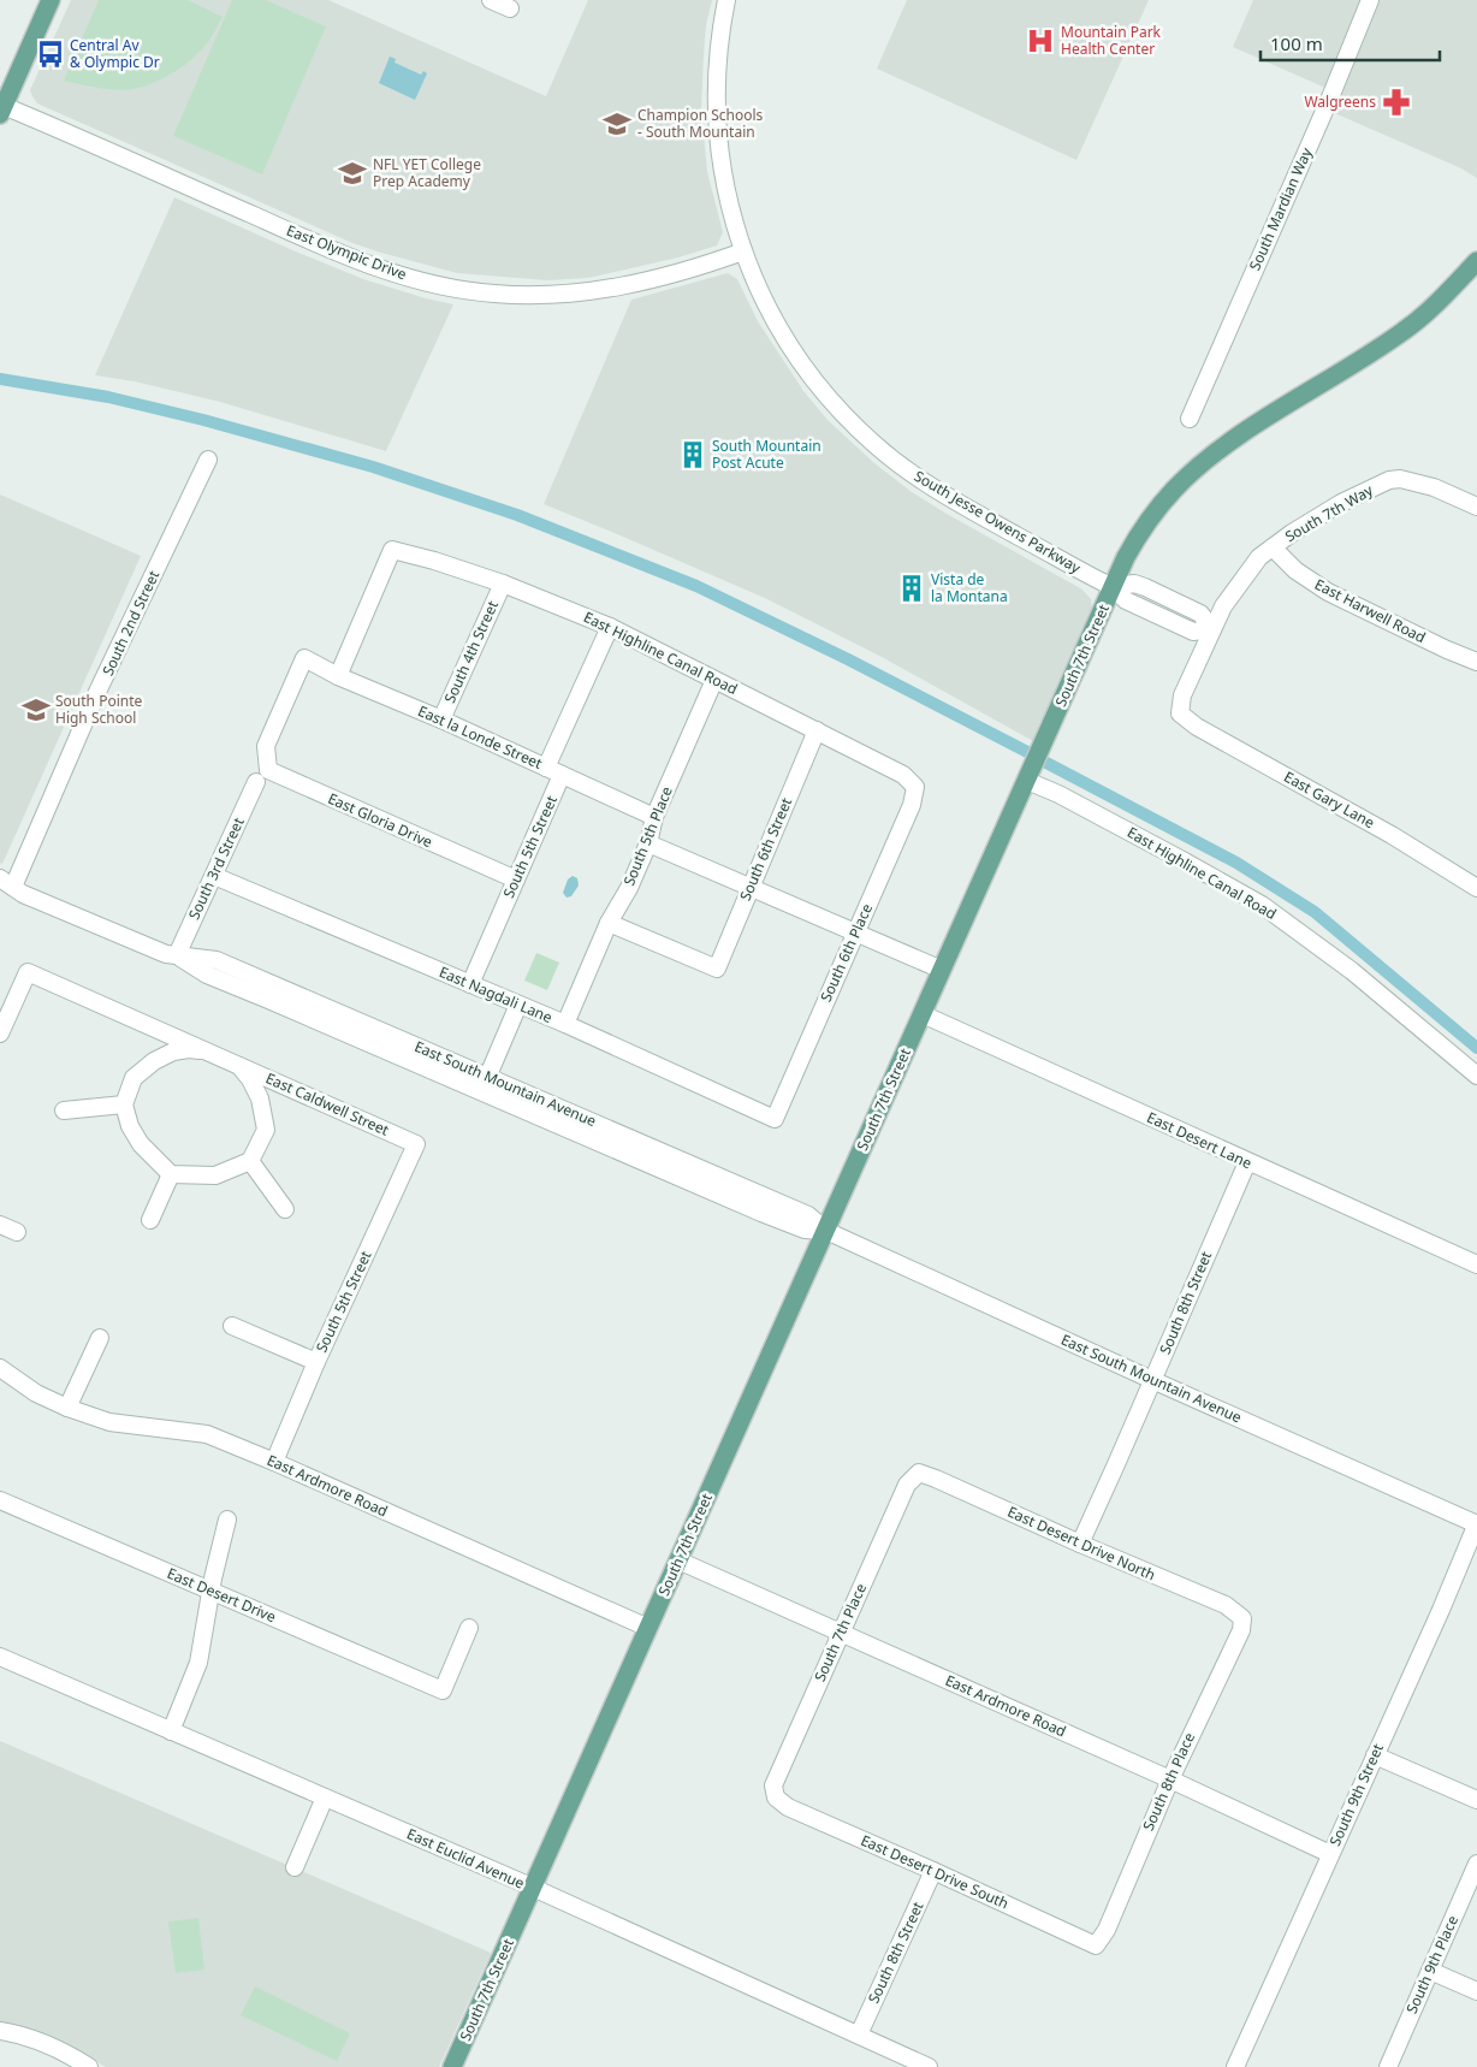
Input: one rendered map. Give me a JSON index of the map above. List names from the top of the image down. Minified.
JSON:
{"streets":{"main road":["South 7th Street"],"street":["South Mardian Way","East Olympic Drive","South 7th Way","South Jesse Owens Parkway","East Harwell Road","South 2nd Street","South 4th Street","East Highline Canal Road","East la Londe Street","East Gary Lane","East Gloria Drive","South 5th Place","South 5th Street","South 6th Street","South 3rd Street","South 6th Place","East Nagdali Lane","East South Mountain Avenue","East Caldwell Street","East Desert Lane","South 8th Street","East Ardmore Road","East Desert Drive North","East Desert Drive","South 7th Place","South 8th Place","South 9th Street","East Euclid Avenue","East Desert Drive South","South 9th Place"]},"crossings":[["East Olympic Drive","South Jesse Owens Parkway"],["South 7th Way","South Jesse Owens Parkway"],["South 7th Way","East Harwell Road"],["South 7th Way","East Gary Lane"],["South Jesse Owens Parkway","South 7th Street"],["South 2nd Street","East South Mountain Avenue"],["South 4th Street","East Highline Canal Road"],["South 4th Street","East la Londe Street"],["East Highline Canal Road","South 7th Street"],["East Highline Canal Road","East la Londe Street"],["East Highline Canal Road","South 5th Place"],["East Highline Canal Road","South 6th Street"],["East Highline Canal Road","South 6th Place"],["South 7th Street","East South Mountain Avenue"],["South 7th Street","East Desert Lane"],["South 7th Street","East Ardmore Road"],["South 7th Street","East Euclid Avenue"],["East la Londe Street","East Gloria Drive"],["East la Londe Street","South 5th Place"],["East la Londe Street","South 5th Street"],["East Gloria Drive","South 5th Street"],["South 5th Place","South 6th Street"],["South 5th Place","East Nagdali Lane"],["South 5th Street","East Nagdali Lane"],["South 5th Street","East Caldwell Street"],["South 5th Street","East Ardmore Road"],["South 3rd Street","East Nagdali Lane"],["South 3rd Street","East South Mountain Avenue"],["South 6th Place","East Nagdali Lane"],["East South Mountain Avenue","South 8th Street"],["East South Mountain Avenue","South 9th Street"],["East Desert Lane","South 8th Street"],["South 8th Street","East Desert Drive North"],["South 8th Street","East Euclid Avenue"],["South 8th Street","East Desert Drive South"],["East Ardmore Road","South 7th Place"],["East Ardmore Road","South 8th Place"],["East Ardmore Road","South 9th Street"],["East Desert Drive North","South 7th Place"],["East Desert Drive North","South 8th Place"],["South 7th Place","East Desert Drive South"],["South 8th Place","East Desert Drive South"]],"places":{"hospital":["Mountain Park Health Center"],"bus stop":["Central Av & Olympic Dr"],"pharmacy":["Walgreens"],"school or university":["Champion Schools - South Mountain","NFL YET College Prep Academy","South Pointe High School"],"building":["South Mountain Post Acute","Vista de la Montana"]},"scale_bar":"100 m"}
